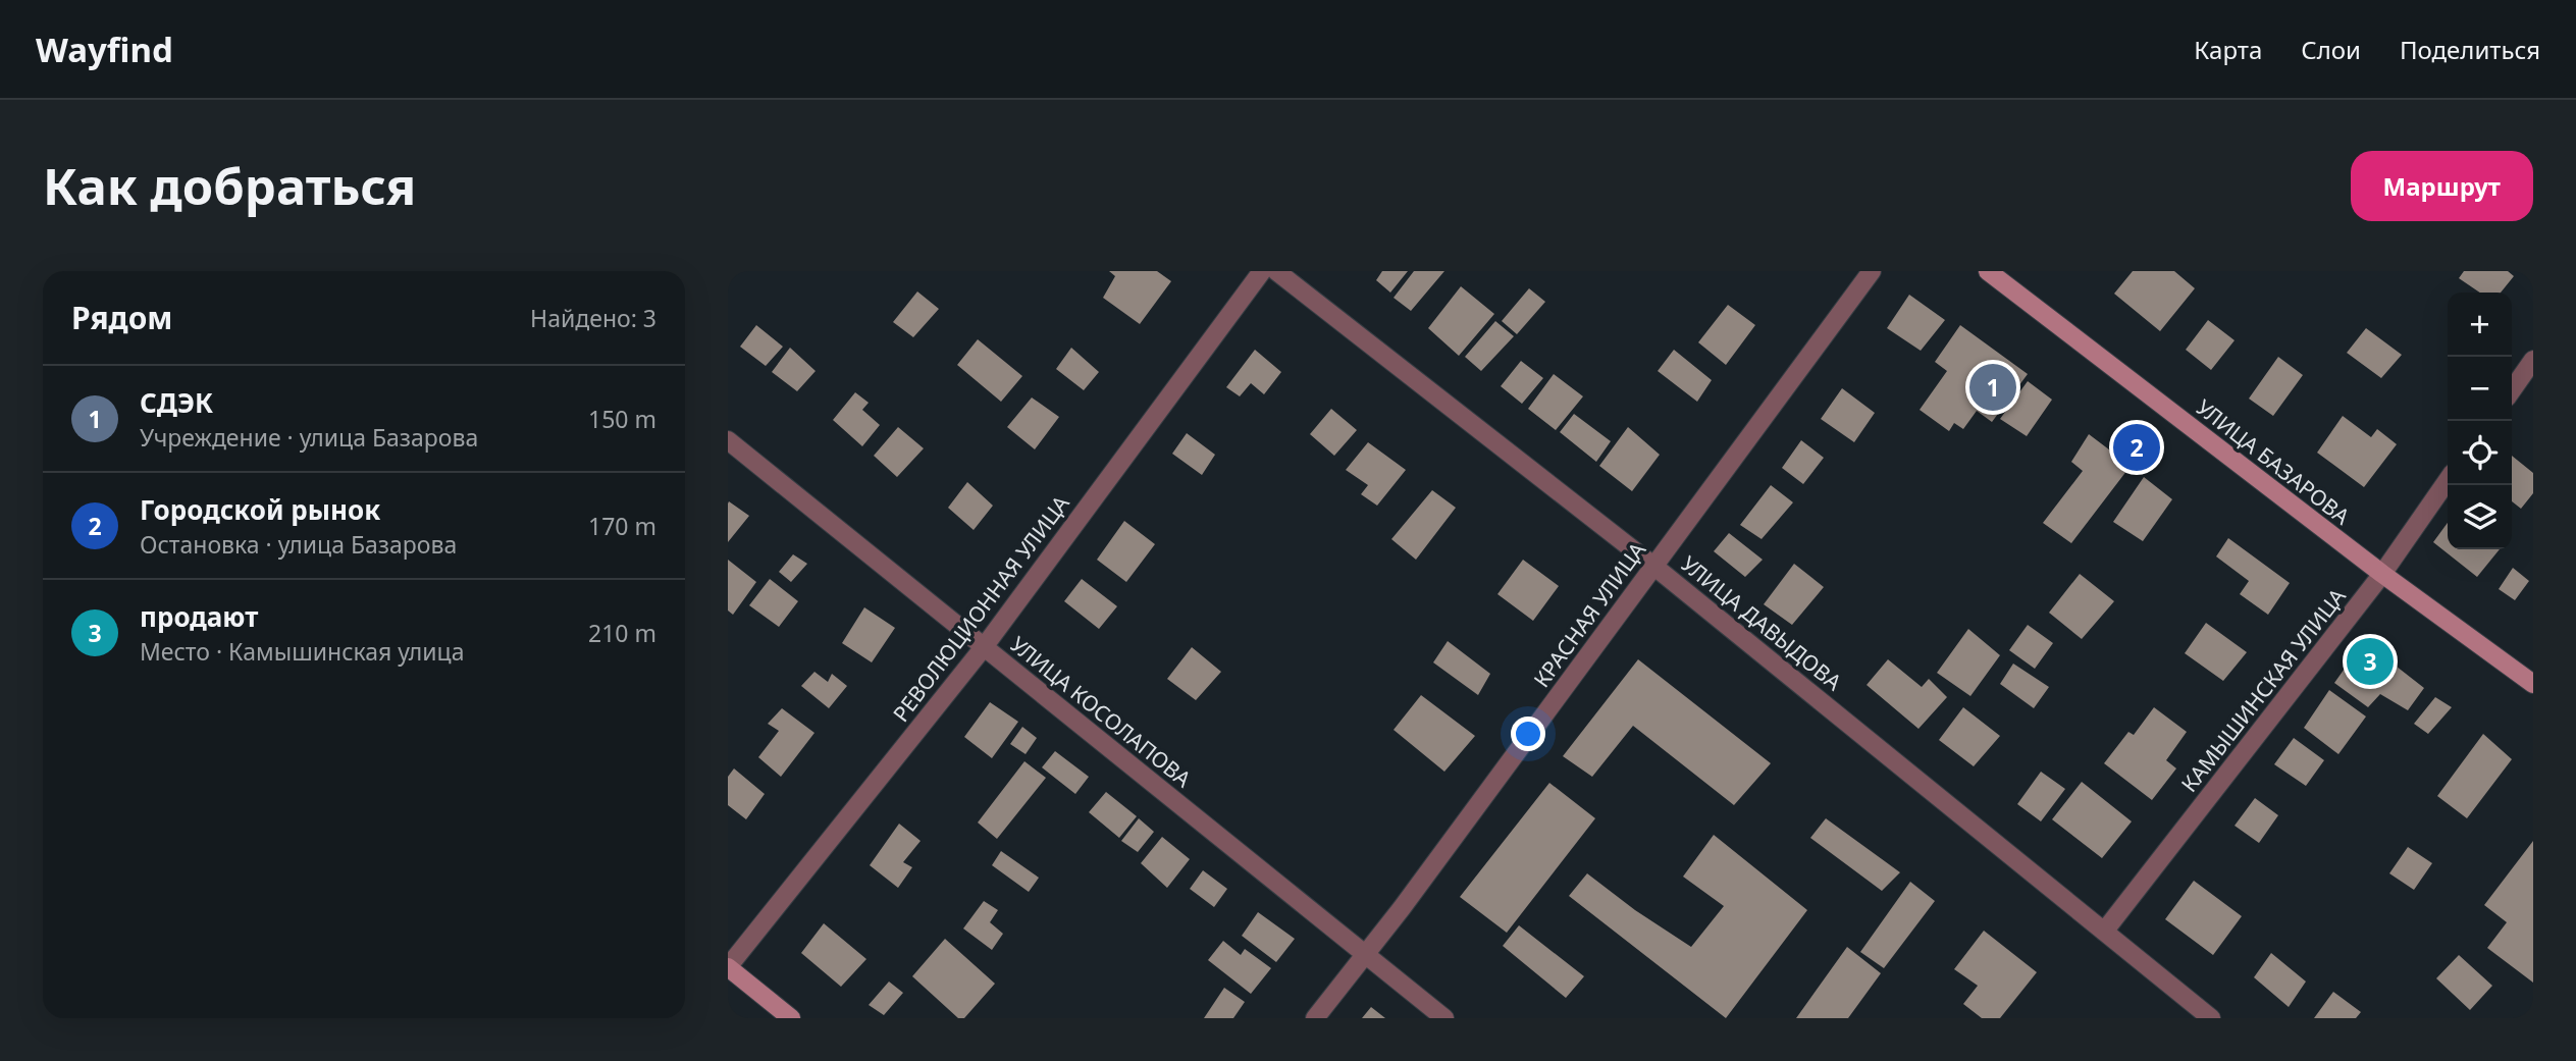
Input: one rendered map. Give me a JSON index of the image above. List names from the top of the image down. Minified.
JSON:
{"streets":{"main road":["УЛИЦА БАЗАРОВА"],"street":["РЕВОЛЮЦИОННАЯ УЛИЦА","КРАСНАЯ УЛИЦА","УЛИЦА ДАВЫДОВА","КАМЫШИНСКАЯ УЛИЦА","УЛИЦА КОСОЛАПОВА"]},"crossings":[["УЛИЦА БАЗАРОВА","КАМЫШИНСКАЯ УЛИЦА"],["РЕВОЛЮЦИОННАЯ УЛИЦА","УЛИЦА КОСОЛАПОВА"],["КРАСНАЯ УЛИЦА","УЛИЦА ДАВЫДОВА"],["КРАСНАЯ УЛИЦА","УЛИЦА КОСОЛАПОВА"],["УЛИЦА ДАВЫДОВА","КАМЫШИНСКАЯ УЛИЦА"]],"page":{"header":"Wayfind","nav":["Карта","Слои","Поделиться"],"buttons":"Маршрут","title":"Как добраться","heading":["Рядом","Найдено: 3"],"map_buttons":["+","−"],"pins":["1","2","3"],"list":[{"mark":"1","name":"СДЭК","note":"Учреждение · улица Базарова","value":"150 m"},{"mark":"2","name":"Городской рынок","note":"Остановка · улица Базарова","value":"170 m"},{"mark":"3","name":"продают","note":"Место · Камышинская улица","value":"210 m"}]}}
